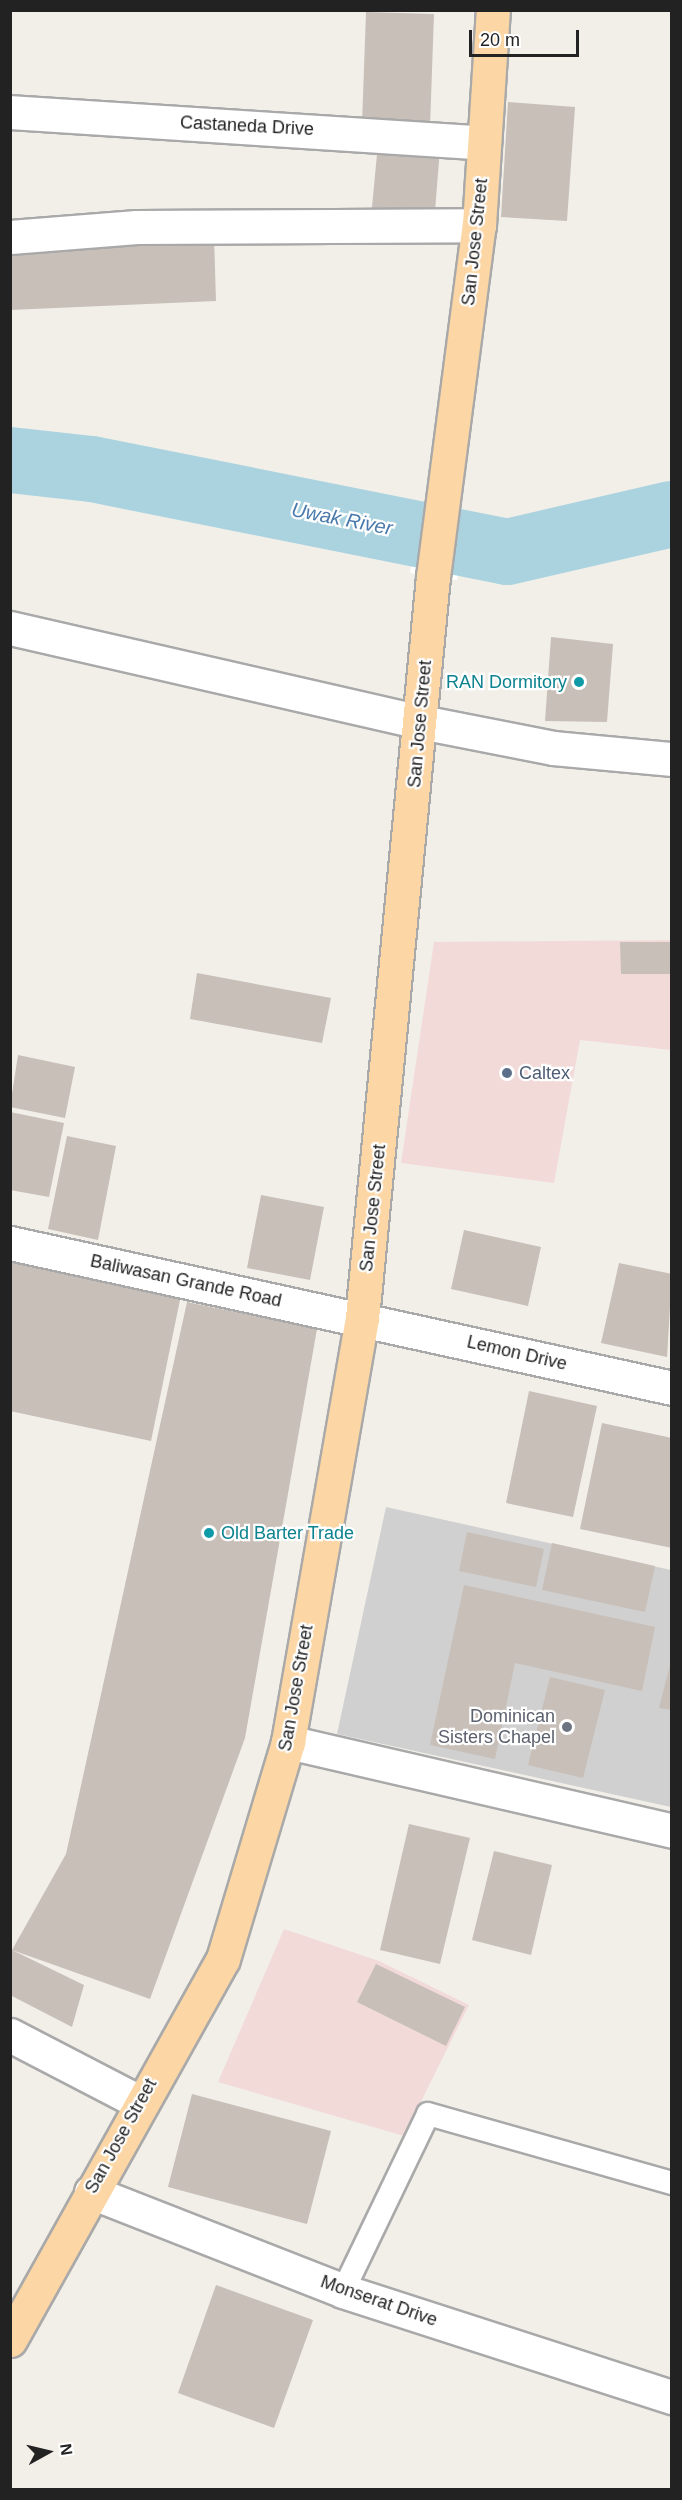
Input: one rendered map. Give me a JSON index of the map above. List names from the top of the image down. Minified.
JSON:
{"streets":{"main road":["San Jose Street"],"street":["Castaneda Drive","Baliwasan Grande Road","Lemon Drive","Monserat Drive"]},"crossings":[["Castaneda Drive","San Jose Street"],["San Jose Street","Baliwasan Grande Road"],["San Jose Street","Lemon Drive"],["San Jose Street","Monserat Drive"],["Baliwasan Grande Road","Lemon Drive"]],"water":["Uwak River"],"places":["RAN Dormitory","Caltex","Old Barter Trade","Dominican Sisters Chapel"],"scale_bar":"20 m","north":"right"}
